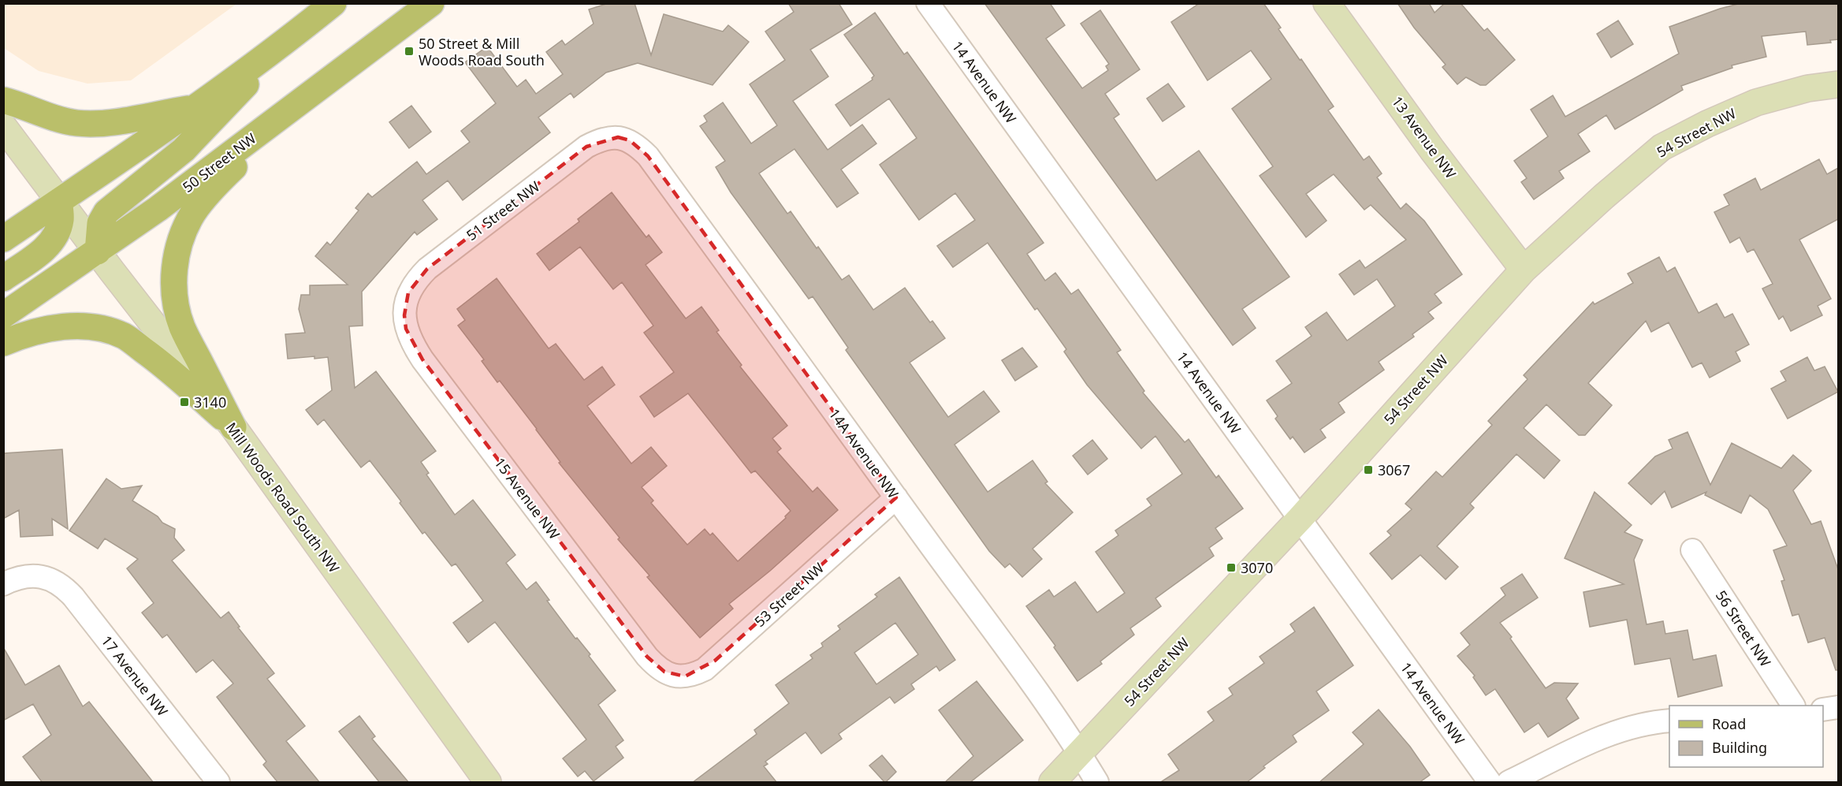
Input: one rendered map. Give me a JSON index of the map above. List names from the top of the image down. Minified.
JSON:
{"streets":{"main road":["50 Street NW"],"street":["14 Avenue NW","54 Street NW","13 Avenue NW","51 Street NW","14A Avenue NW","Mill Woods Road South NW","15 Avenue NW","53 Street NW","56 Street NW","17 Avenue NW"]},"crossings":[["14 Avenue NW","54 Street NW"],["54 Street NW","13 Avenue NW"],["54 Street NW","14A Avenue NW"],["50 Street NW","Mill Woods Road South NW"],["51 Street NW","14A Avenue NW"],["51 Street NW","15 Avenue NW"],["14A Avenue NW","53 Street NW"],["15 Avenue NW","53 Street NW"]],"places":{"transit":["50 Street & Mill Woods Road South","3140","3067","3070"]},"legend":["Road","Building"]}
